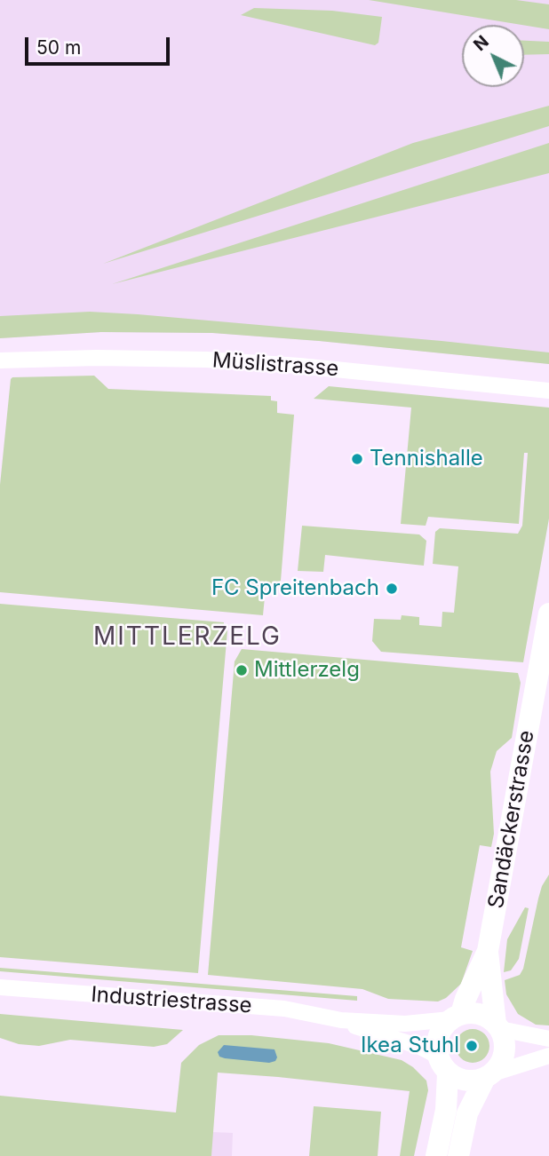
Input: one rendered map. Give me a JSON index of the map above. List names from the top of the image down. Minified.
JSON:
{"streets":{"street":["Müslistrasse","Sandäckerstrasse","Industriestrasse"]},"crossings":[["Sandäckerstrasse","Industriestrasse"]],"districts":["MITTLERZELG"],"places":["Tennishalle","FC Spreitenbach","Mittlerzelg","Ikea Stuhl"],"scale_bar":"50 m","north":"top left"}
